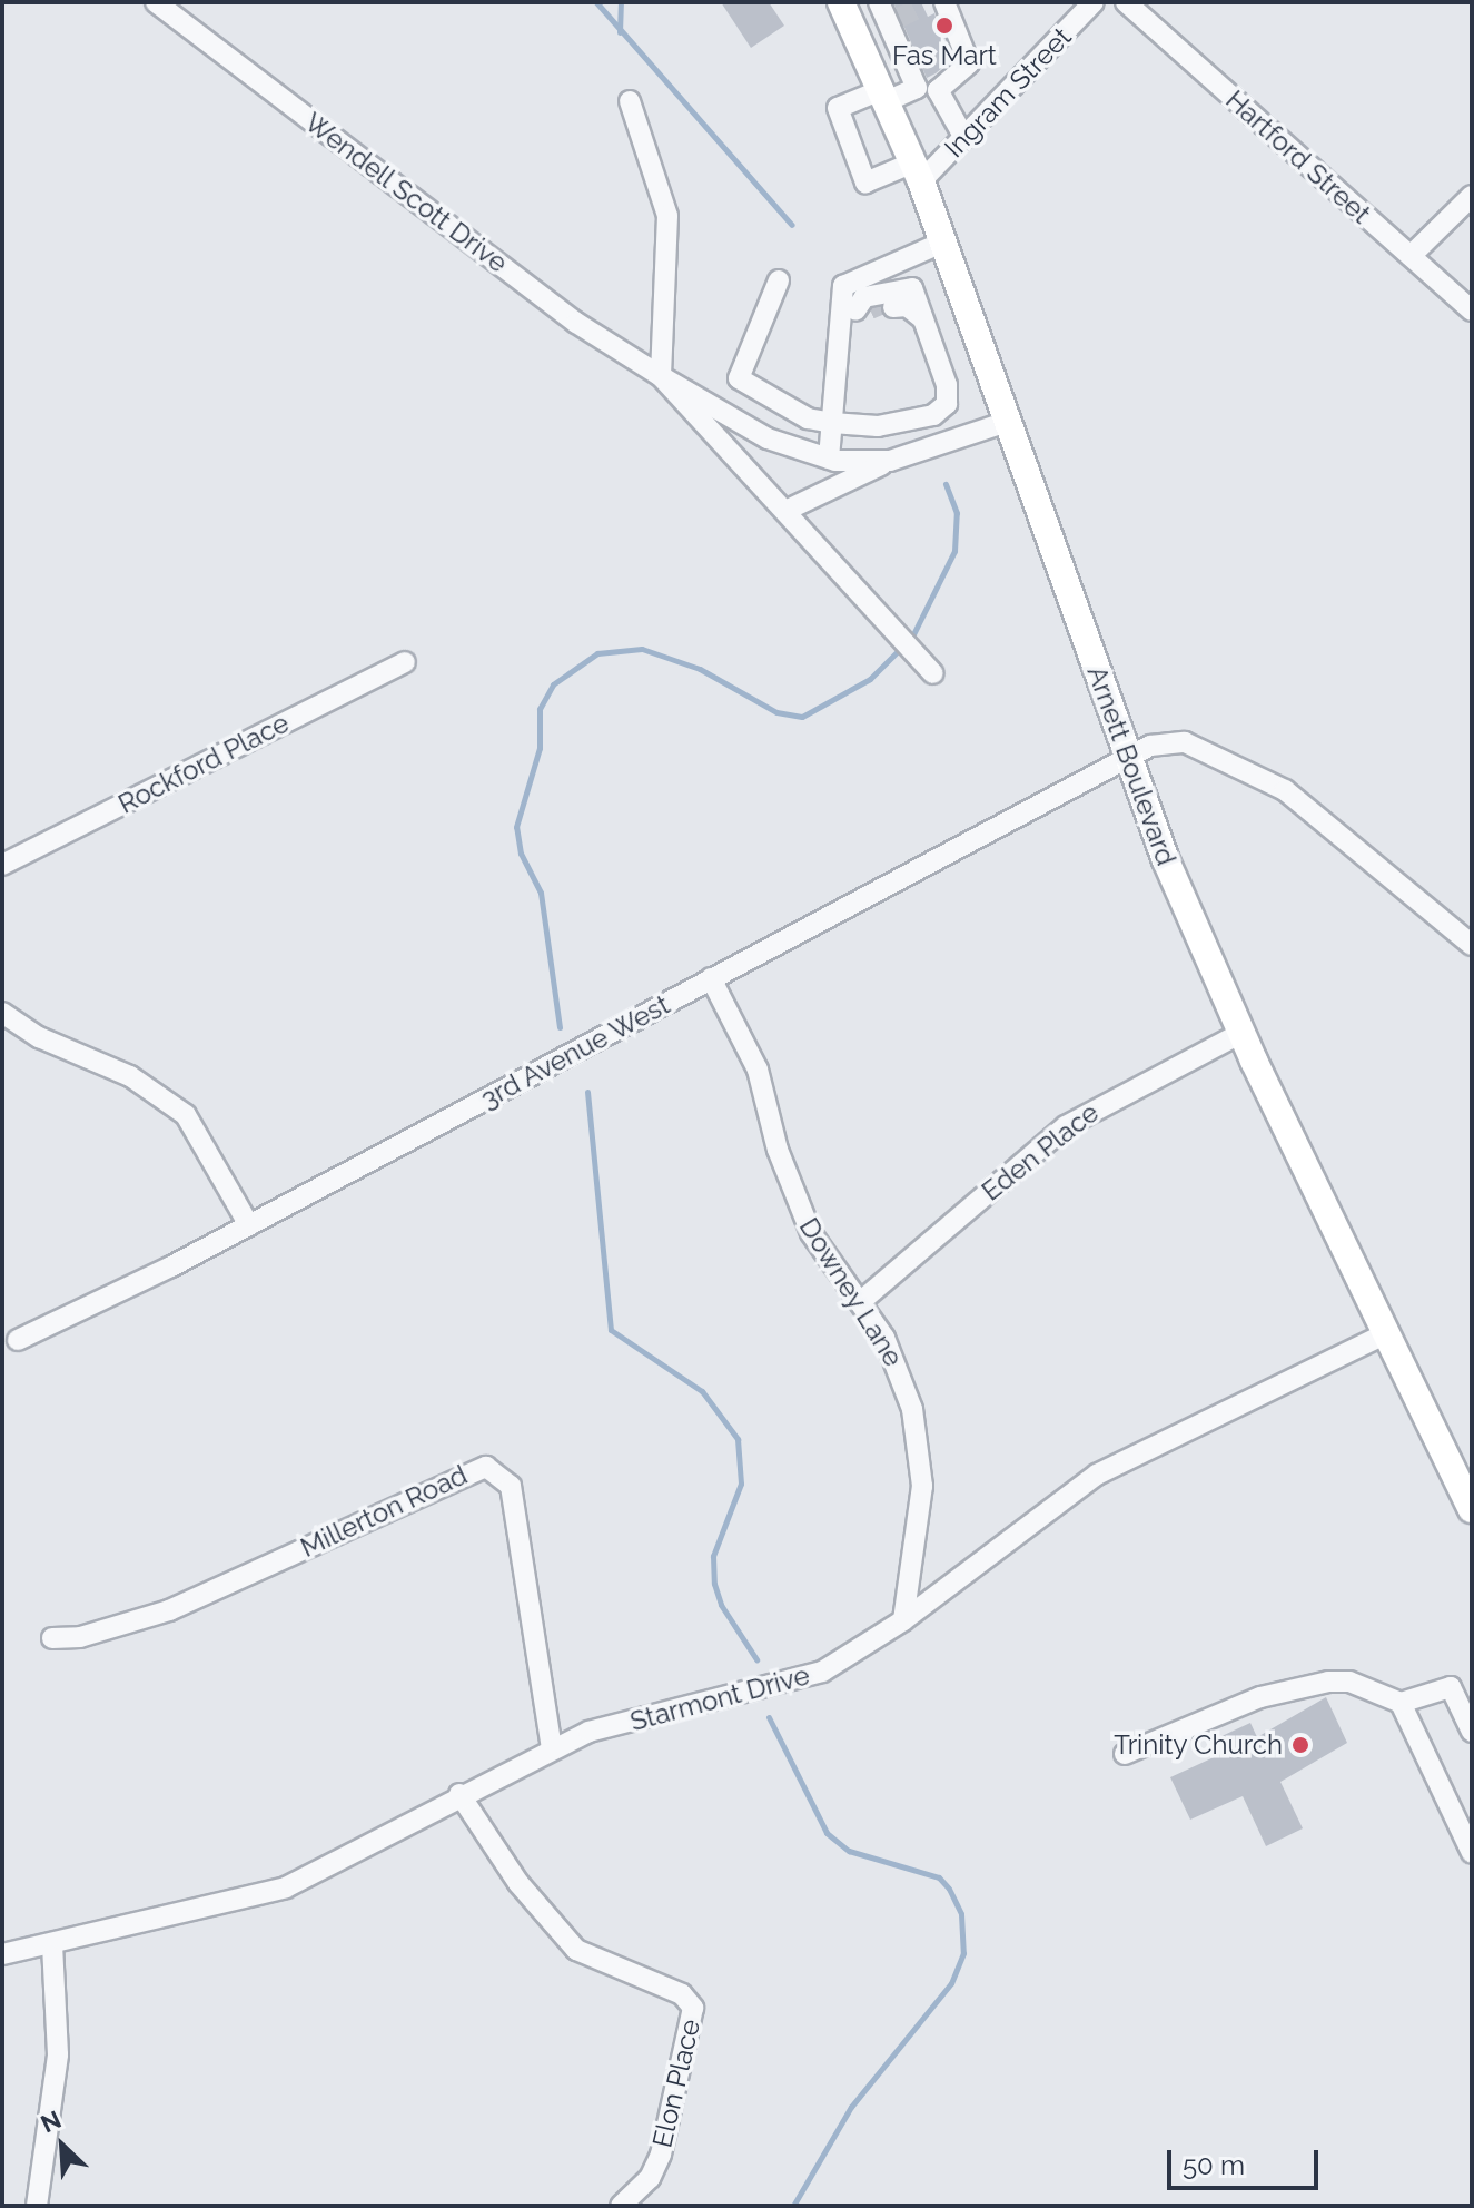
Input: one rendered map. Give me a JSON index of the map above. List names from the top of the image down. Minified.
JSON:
{"streets":{"main road":["Arnett Boulevard"],"street":["Ingram Street","Hartford Street","Wendell Scott Drive","Rockford Place","3rd Avenue West","Eden Place","Downey Lane","Millerton Road","Starmont Drive","Elon Place"]},"crossings":[["Ingram Street","Arnett Boulevard"],["Wendell Scott Drive","Arnett Boulevard"],["Arnett Boulevard","3rd Avenue West"],["Arnett Boulevard","Eden Place"],["Arnett Boulevard","Starmont Drive"],["3rd Avenue West","Downey Lane"],["Eden Place","Downey Lane"],["Downey Lane","Starmont Drive"],["Millerton Road","Starmont Drive"],["Starmont Drive","Elon Place"]],"places":["Fas Mart","Trinity Church"],"scale_bar":"50 m","north":"top left"}
